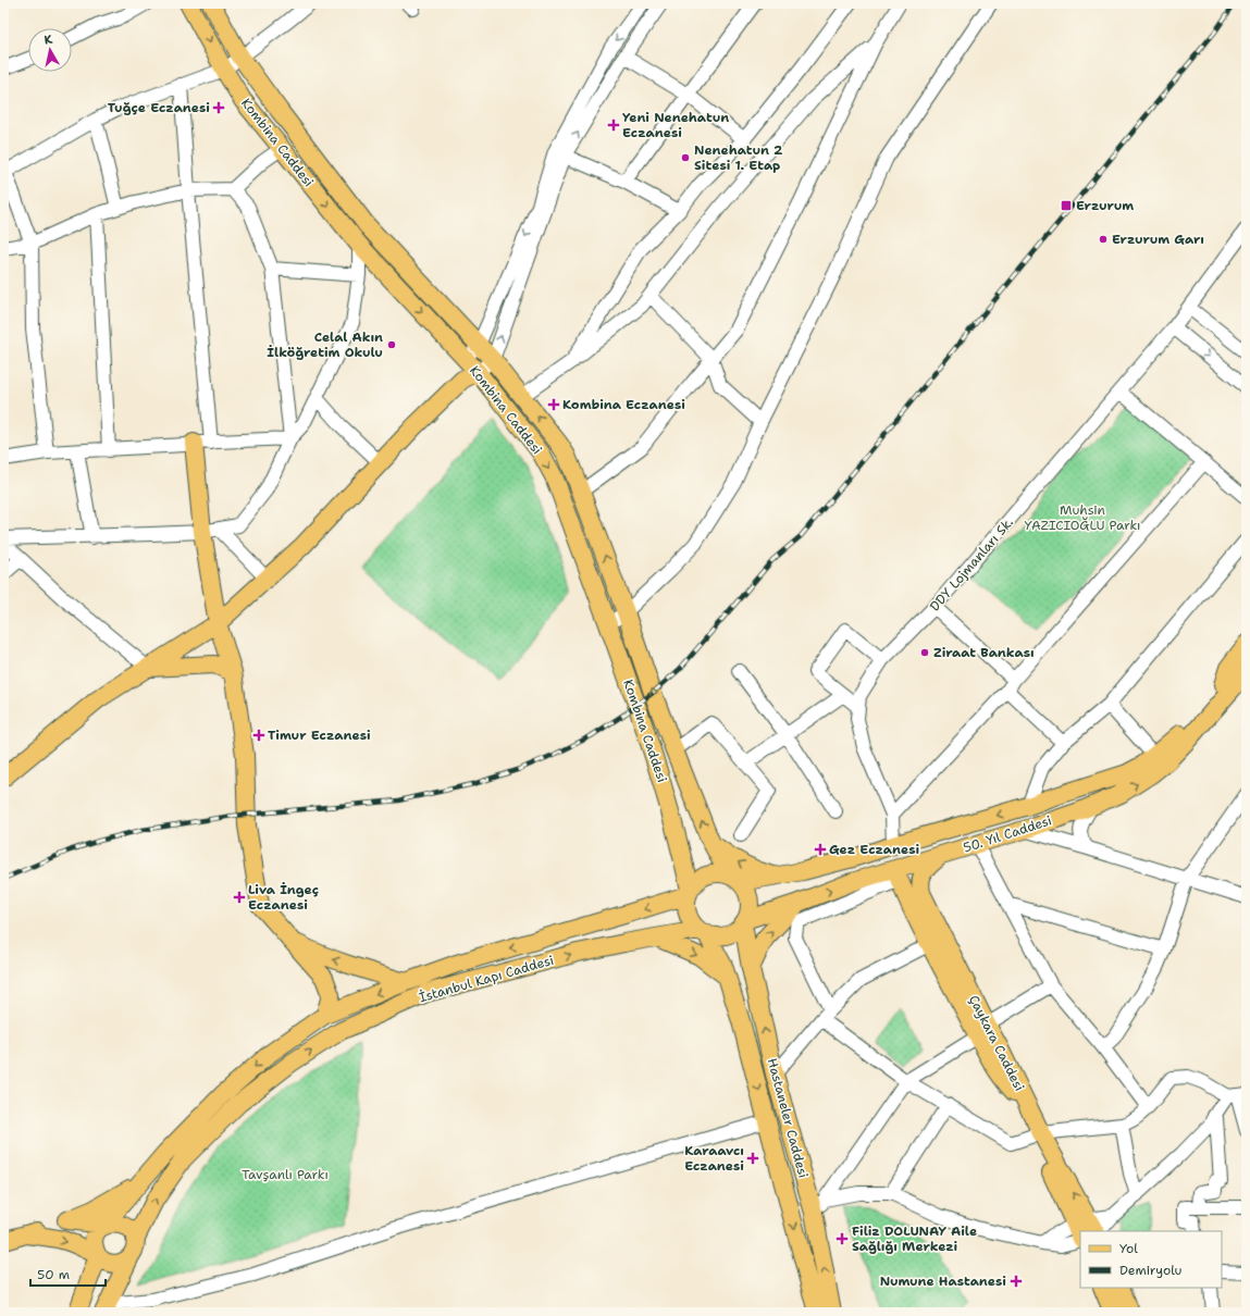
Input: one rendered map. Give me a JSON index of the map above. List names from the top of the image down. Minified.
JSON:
{"streets":{"main road":["Kombina Caddesi","50. Yıl Caddesi","İstanbul Kapı Caddesi","Çaykara Caddesi","Hastaneler Caddesi"],"street":["DDY Lojmanları Sk."]},"crossings":[["Kombina Caddesi","50. Yıl Caddesi"],["Kombina Caddesi","İstanbul Kapı Caddesi"],["Kombina Caddesi","Hastaneler Caddesi"],["DDY Lojmanları Sk.","50. Yıl Caddesi"],["50. Yıl Caddesi","İstanbul Kapı Caddesi"],["50. Yıl Caddesi","Çaykara Caddesi"],["50. Yıl Caddesi","Hastaneler Caddesi"],["İstanbul Kapı Caddesi","Hastaneler Caddesi"]],"parks":["Muhsin YAZICIOĞLU Parkı","Tavşanlı Parkı"],"places":{"health":["Tuğçe Eczanesi","Yeni Nenehatun Eczanesi","Kombina Eczanesi","Timur Eczanesi","Gez Eczanesi","Liva İngeç Eczanesi","Karaavcı Eczanesi","Filiz DOLUNAY Aile Sağlığı Merkezi","Numune Hastanesi"],"other":["Nenehatun 2 Sitesi 1. Etap","Erzurum Garı","Celal Akın İlköğretim Okulu","Ziraat Bankası"],"transit":["Erzurum"]},"legend":["Yol","Demiryolu"],"scale_bar":"50 m","north":"top"}
